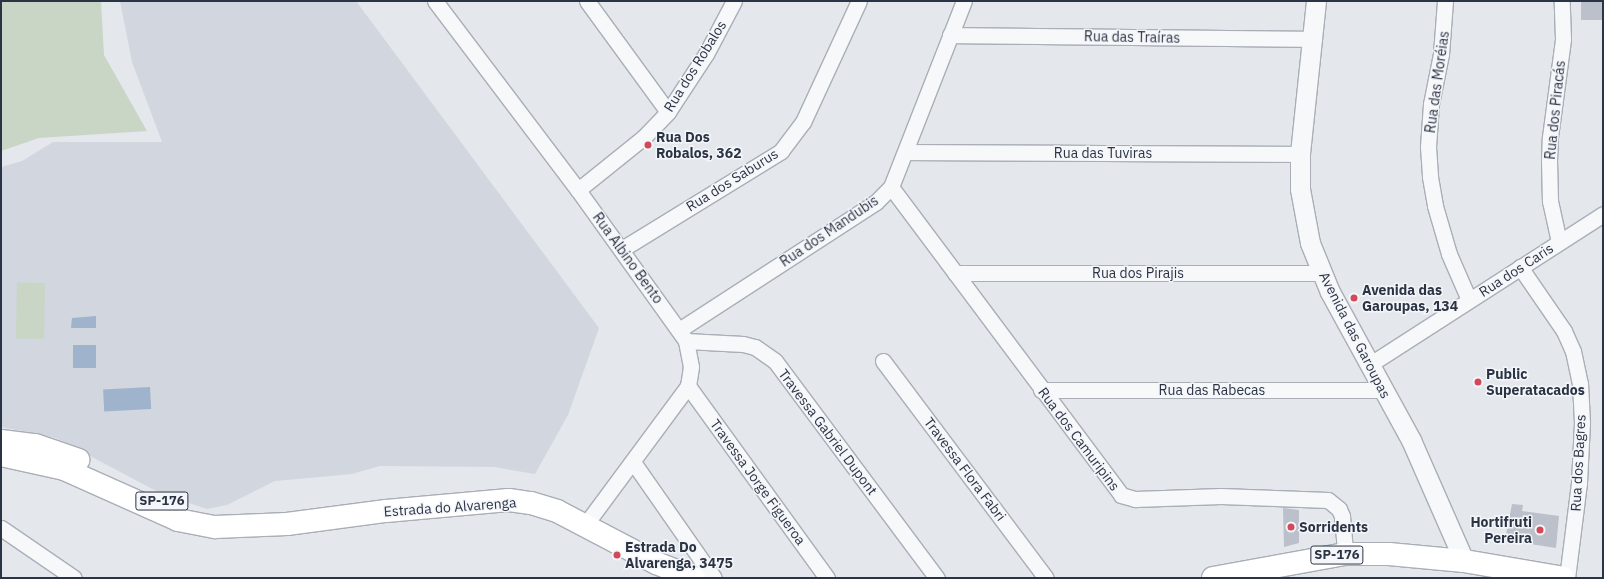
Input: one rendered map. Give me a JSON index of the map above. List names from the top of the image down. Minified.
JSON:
{"streets":{"main road":["SP-176","Estrada do Alvarenga"],"street":["Rua das Traíras","Rua dos Robalos","Rua das Moréias","Rua dos Piracás","Rua das Tuviras","Rua dos Saburus","Rua dos Mandubis","Rua Albino Bento","Rua dos Caris","Rua dos Pirajis","Avenida das Garoupas","Rua das Rabecas","Travessa Gabriel Dupont","Rua dos Camuripins","Rua dos Bagres","Travessa Flora Fabri","Travessa Jorge Figueroa"]},"crossings":[["Rua das Traíras","Rua dos Mandubis"],["Rua das Traíras","Avenida das Garoupas"],["Rua dos Robalos","Rua Albino Bento"],["Rua das Moréias","Rua dos Caris"],["Rua dos Piracás","Rua dos Caris"],["Rua das Tuviras","Rua dos Mandubis"],["Rua das Tuviras","Avenida das Garoupas"],["Rua dos Saburus","Rua Albino Bento"],["Rua dos Mandubis","Rua Albino Bento"],["Rua dos Mandubis","Travessa Gabriel Dupont"],["Rua dos Mandubis","Rua dos Camuripins"],["Rua Albino Bento","Travessa Gabriel Dupont"],["Rua Albino Bento","Travessa Jorge Figueroa"],["Rua Albino Bento","Estrada do Alvarenga"],["Rua dos Caris","Avenida das Garoupas"],["Rua dos Caris","Rua dos Bagres"],["Rua dos Pirajis","Avenida das Garoupas"],["Rua dos Pirajis","Rua dos Camuripins"],["Avenida das Garoupas","Rua das Rabecas"],["Avenida das Garoupas","SP-176"],["Rua das Rabecas","Rua dos Camuripins"],["Rua dos Camuripins","SP-176"]],"places":["Rua Dos Robalos, 362","Avenida das Garoupas, 134","Public Superatacados","Sorridents","Hortifruti Pereira","Estrada Do Alvarenga, 3475"]}
